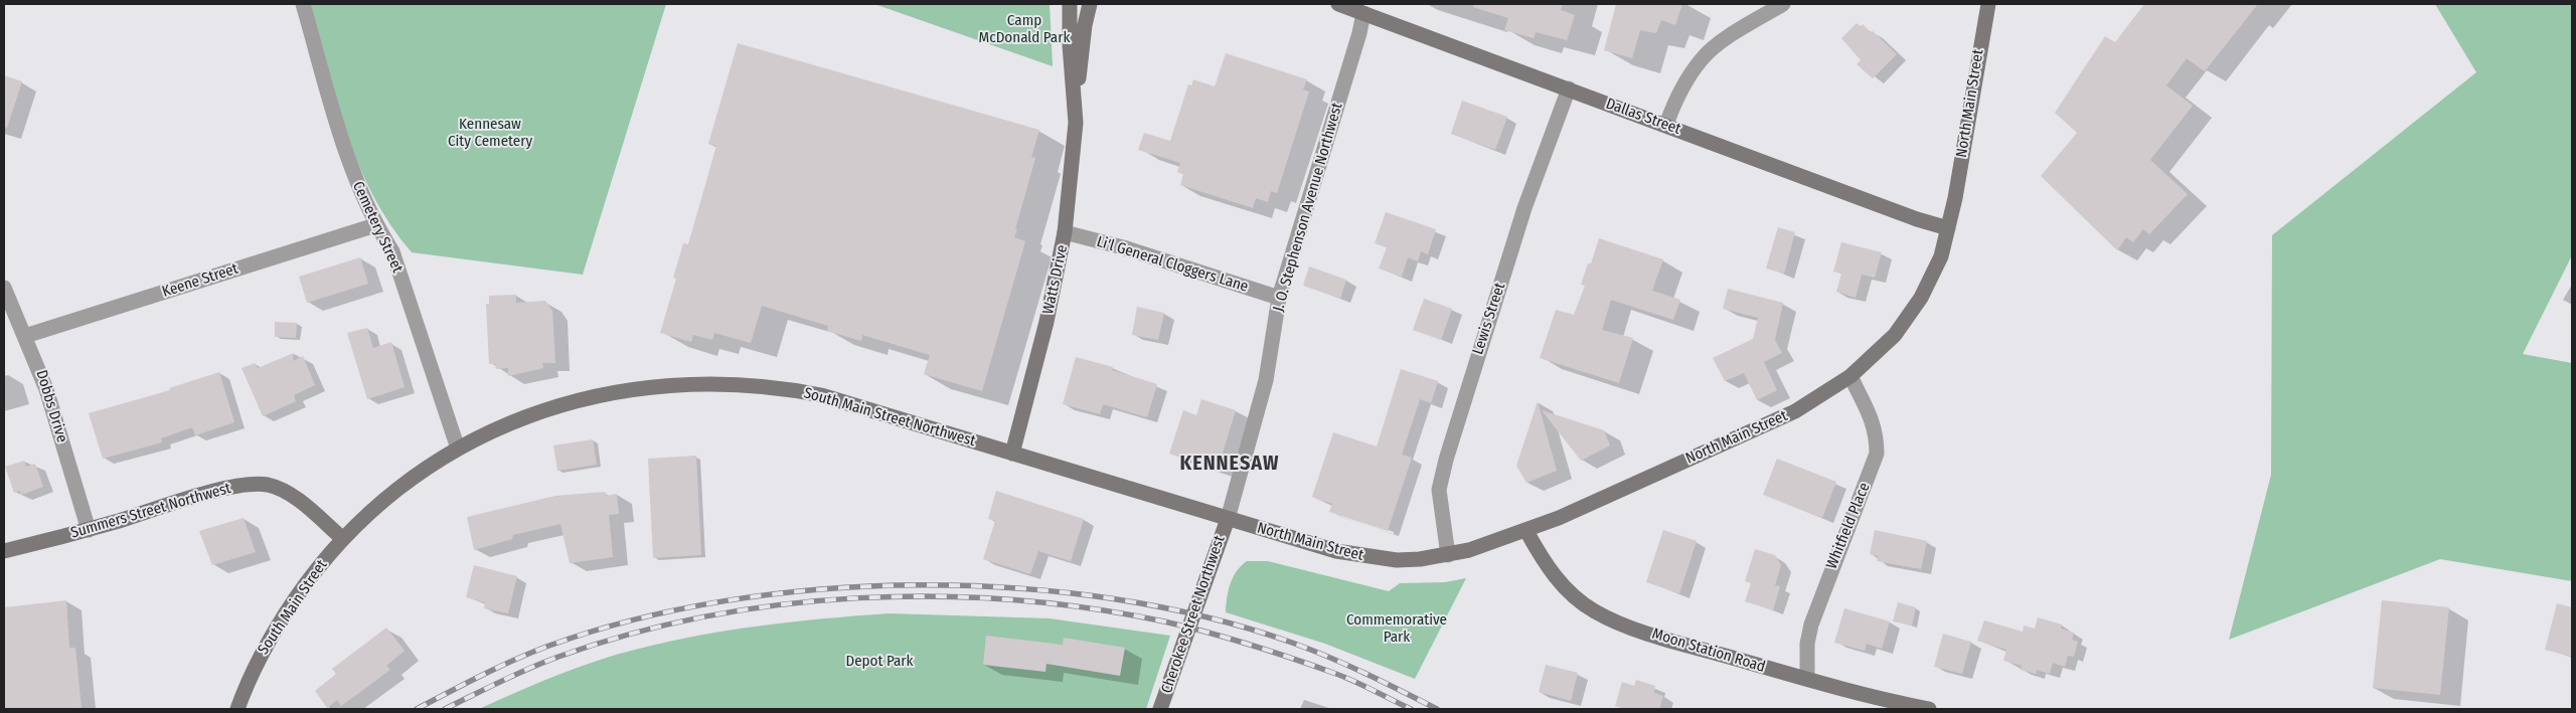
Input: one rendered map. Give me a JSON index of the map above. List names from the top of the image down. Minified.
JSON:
{"streets":{"main road":["North Main Street","Dallas Street","Watts Drive","South Main Street Northwest","Summers Street Northwest","South Main Street","Cherokee Street Northwest","Moon Station Road"],"street":["J. O. Stephenson Avenue Northwest","Cemetery Street","Li'l General Cloggers Lane","Keene Street","Lewis Street","Dobbs Drive","Whitfield Place"]},"crossings":[["North Main Street","Dallas Street"],["North Main Street","J. O. Stephenson Avenue Northwest"],["North Main Street","Lewis Street"],["North Main Street","South Main Street Northwest"],["North Main Street","Whitfield Place"],["North Main Street","Cherokee Street Northwest"],["North Main Street","Moon Station Road"],["Dallas Street","J. O. Stephenson Avenue Northwest"],["Dallas Street","Lewis Street"],["J. O. Stephenson Avenue Northwest","Li'l General Cloggers Lane"],["J. O. Stephenson Avenue Northwest","South Main Street Northwest"],["J. O. Stephenson Avenue Northwest","Cherokee Street Northwest"],["Cemetery Street","Keene Street"],["Cemetery Street","South Main Street Northwest"],["Li'l General Cloggers Lane","Watts Drive"],["Watts Drive","South Main Street Northwest"],["Keene Street","Dobbs Drive"],["Dobbs Drive","Summers Street Northwest"],["South Main Street Northwest","Summers Street Northwest"],["South Main Street Northwest","South Main Street"],["South Main Street Northwest","Cherokee Street Northwest"],["Summers Street Northwest","South Main Street"],["Whitfield Place","Moon Station Road"]],"districts":["KENNESAW"],"parks":["Camp McDonald Park","Kennesaw City Cemetery","Commemorative Park","Depot Park"]}
